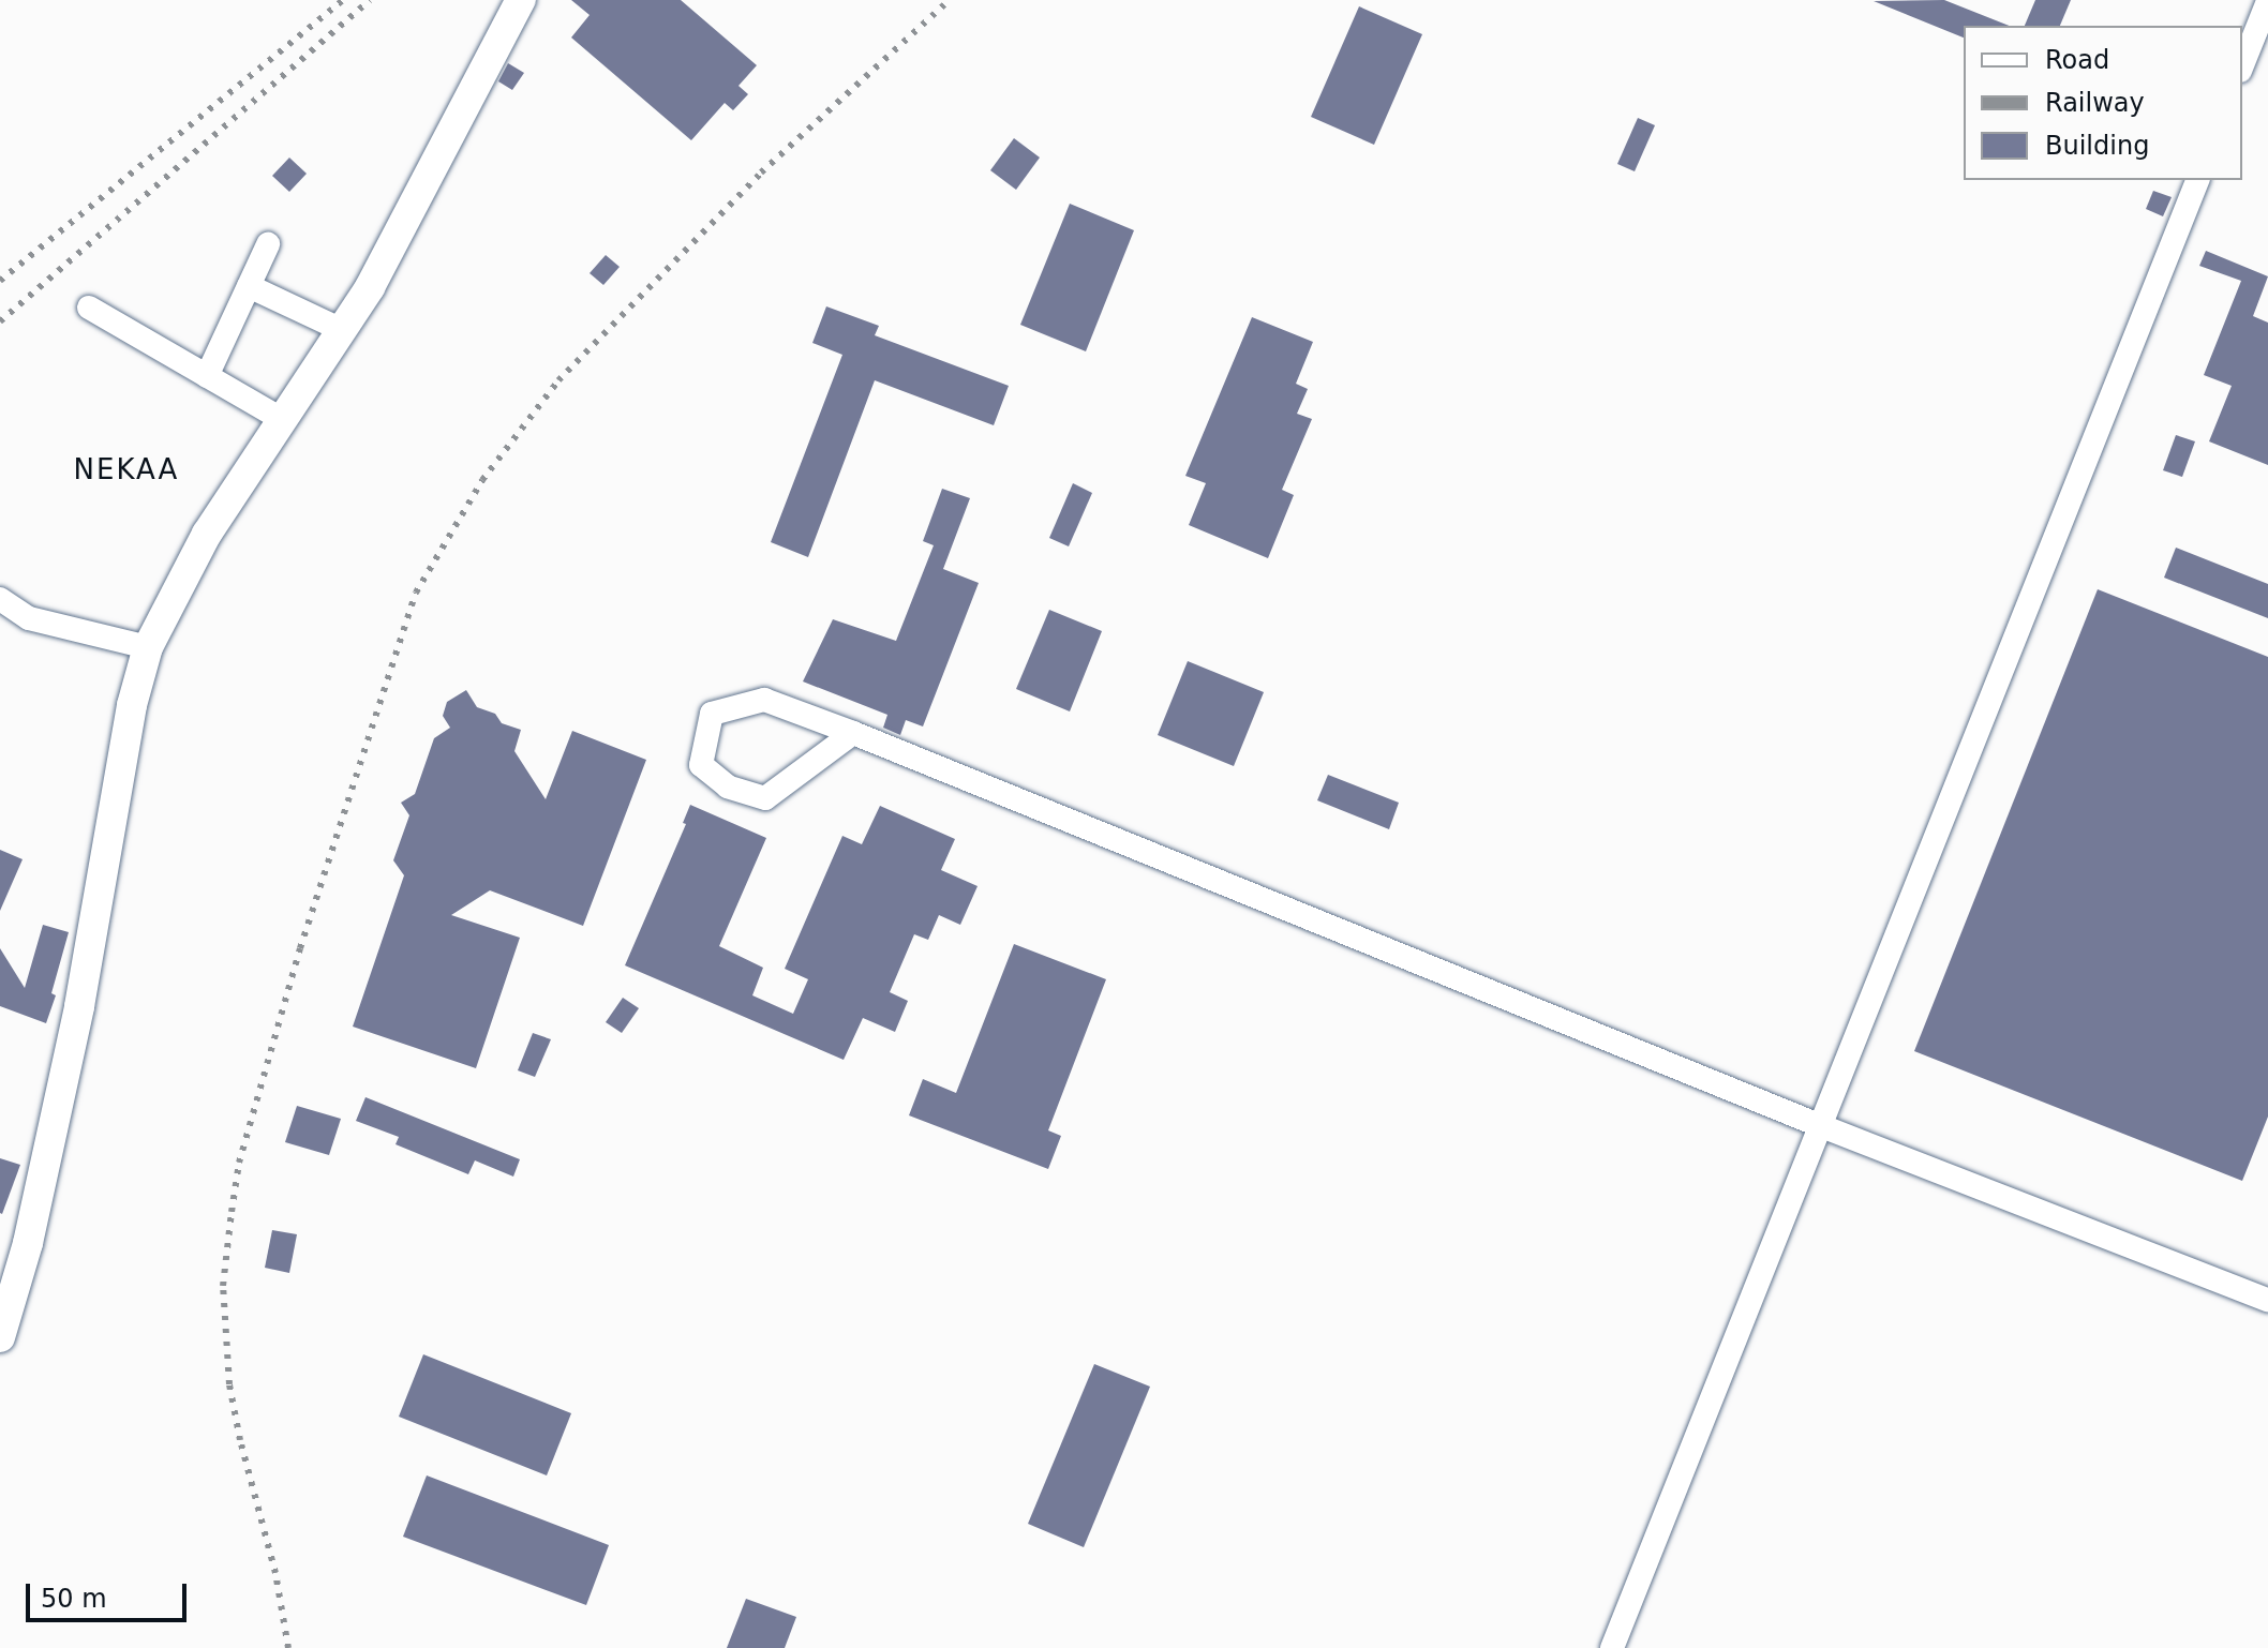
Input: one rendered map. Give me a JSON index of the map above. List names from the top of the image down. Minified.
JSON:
{"districts":["NEKAA"],"legend":["Road","Railway","Building"],"scale_bar":"50 m"}
